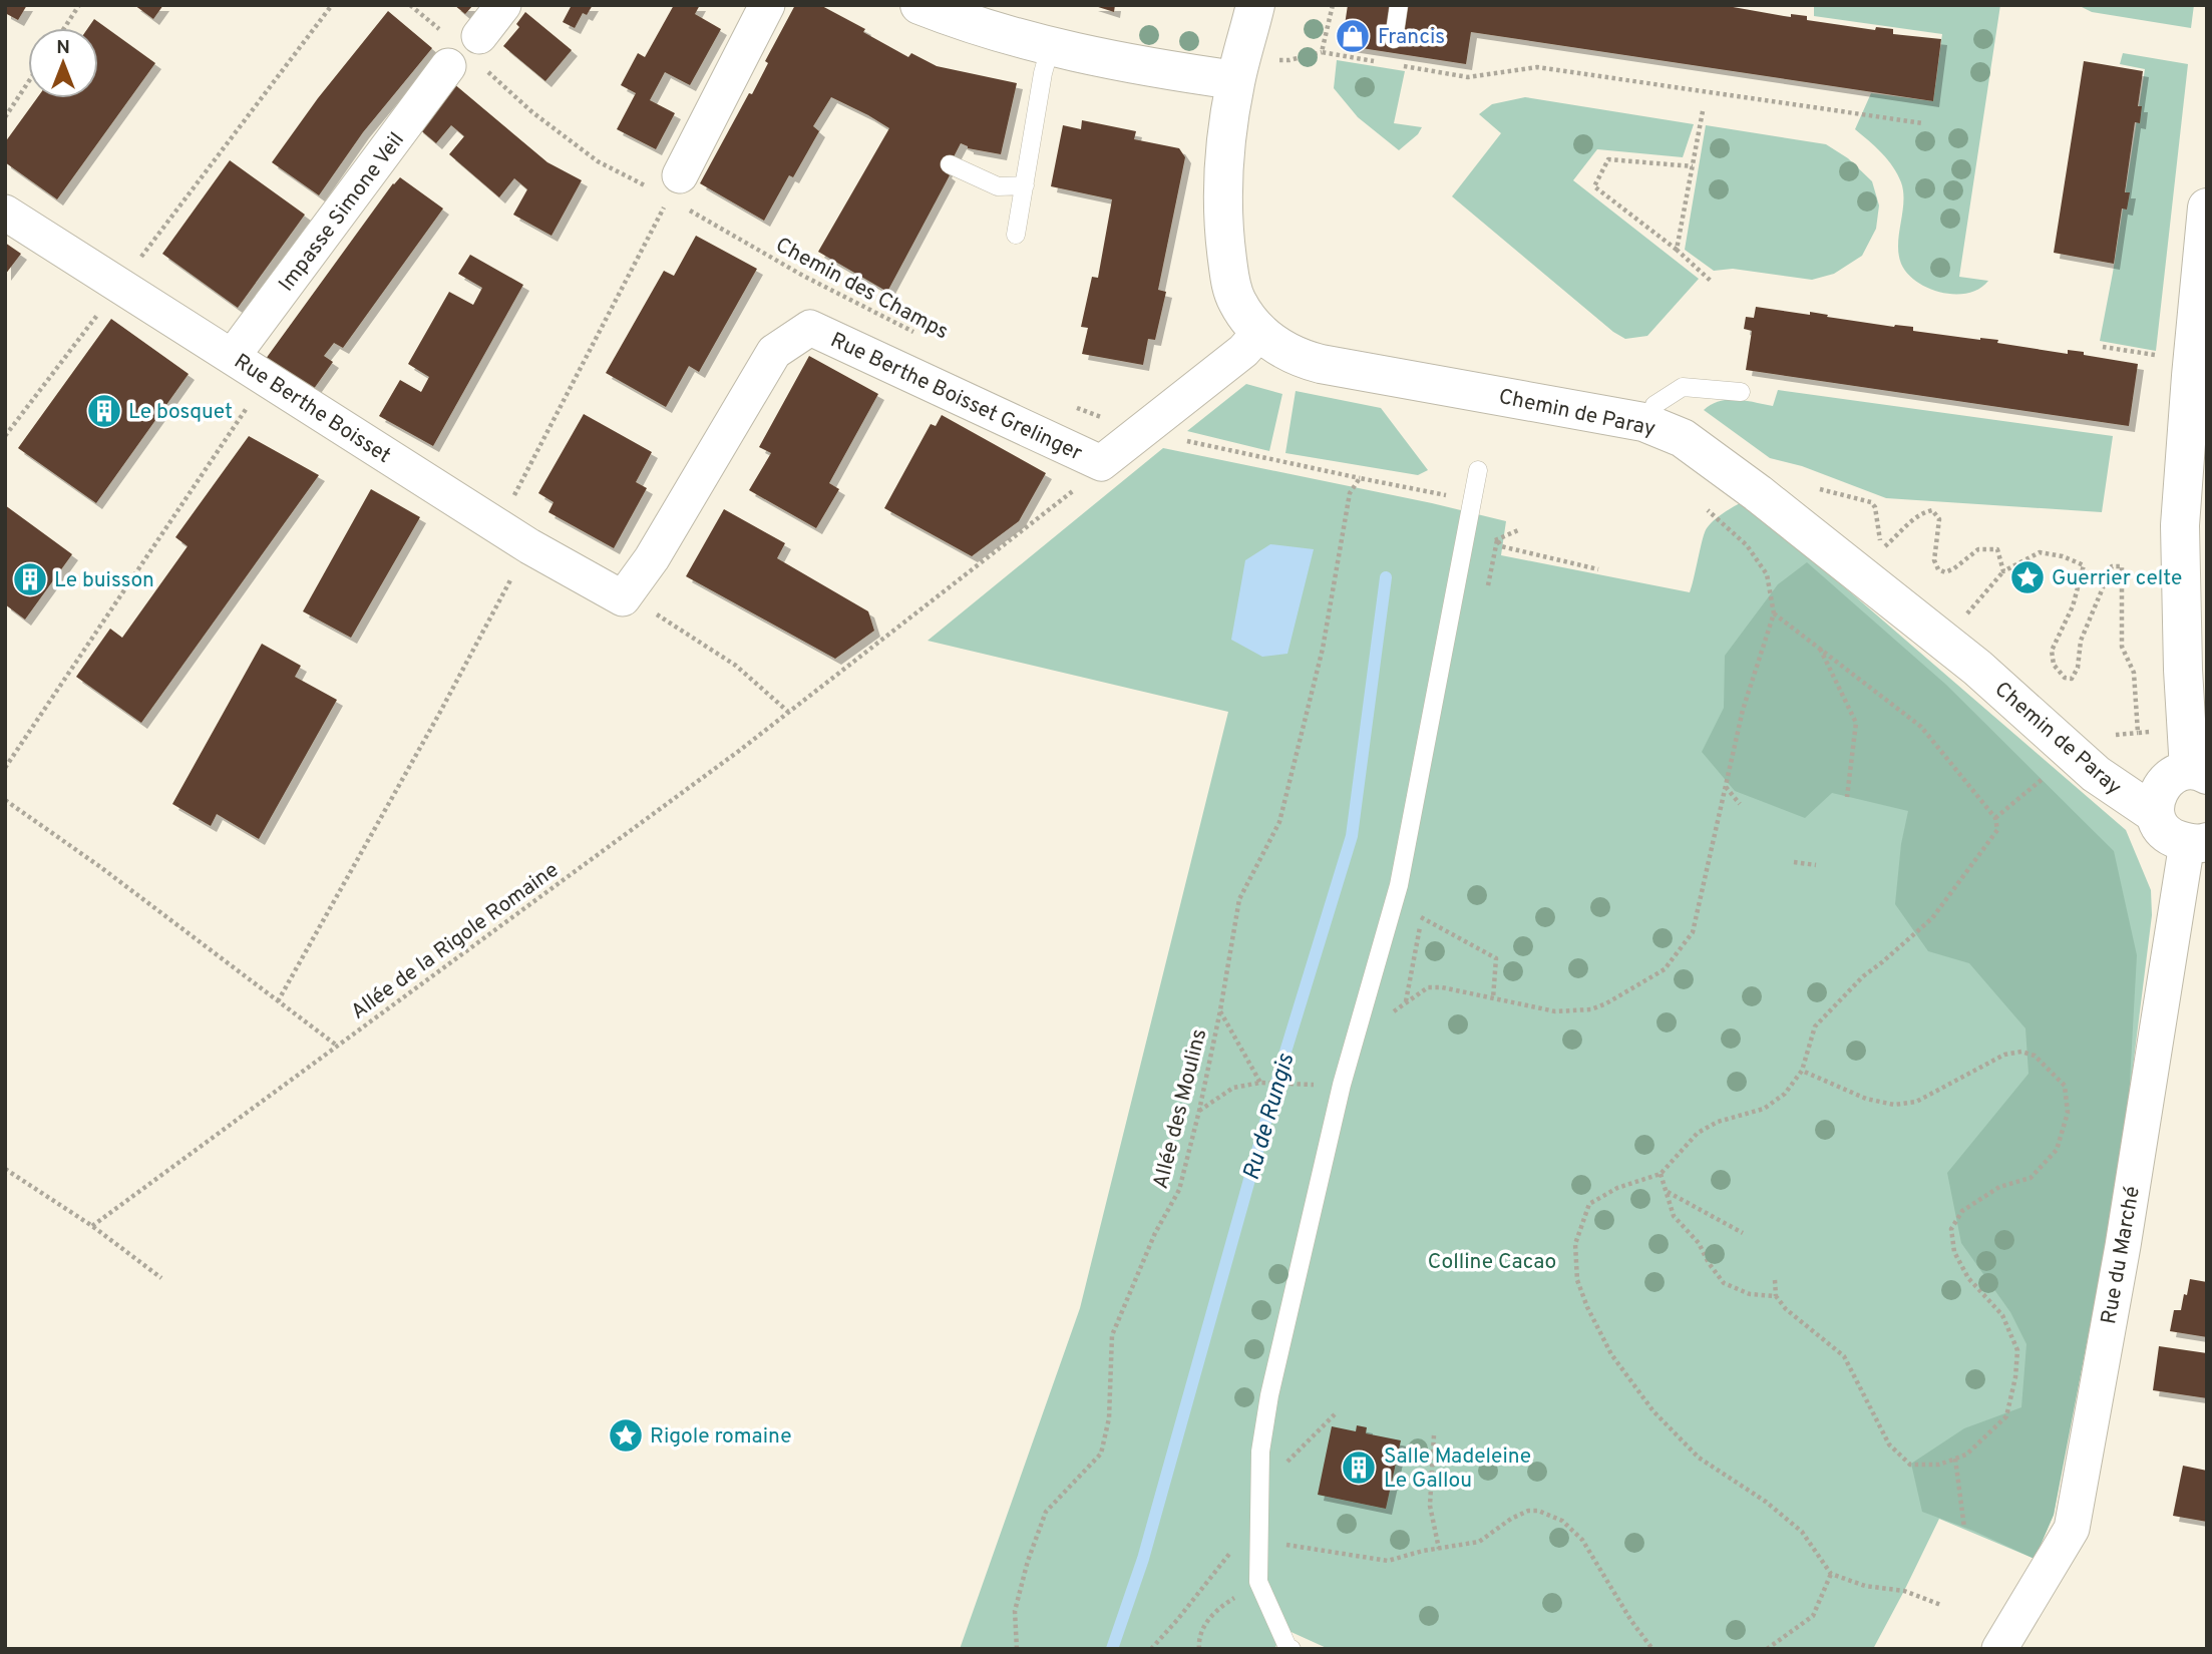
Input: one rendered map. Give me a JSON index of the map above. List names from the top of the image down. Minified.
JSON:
{"streets":{"street":["Impasse Simone Veil","Rue Berthe Boisset Grelinger","Rue Berthe Boisset","Chemin de Paray","Rue du Marché"],"path":["Chemin des Champs","Allée de la Rigole Romaine","Allée des Moulins"]},"crossings":[["Impasse Simone Veil","Rue Berthe Boisset"],["Rue Berthe Boisset Grelinger","Rue Berthe Boisset"],["Rue Berthe Boisset Grelinger","Chemin de Paray"],["Rue Berthe Boisset Grelinger","Allée de la Rigole Romaine"],["Chemin de Paray","Rue du Marché"]],"water":["Ru de Rungis"],"parks":["Colline Cacao"],"places":{"shop":["Francis"],"building":["Le bosquet","Le buisson","Salle Madeleine Le Gallou"],"place":["Guerrier celte","Rigole romaine"]},"north":"top"}
